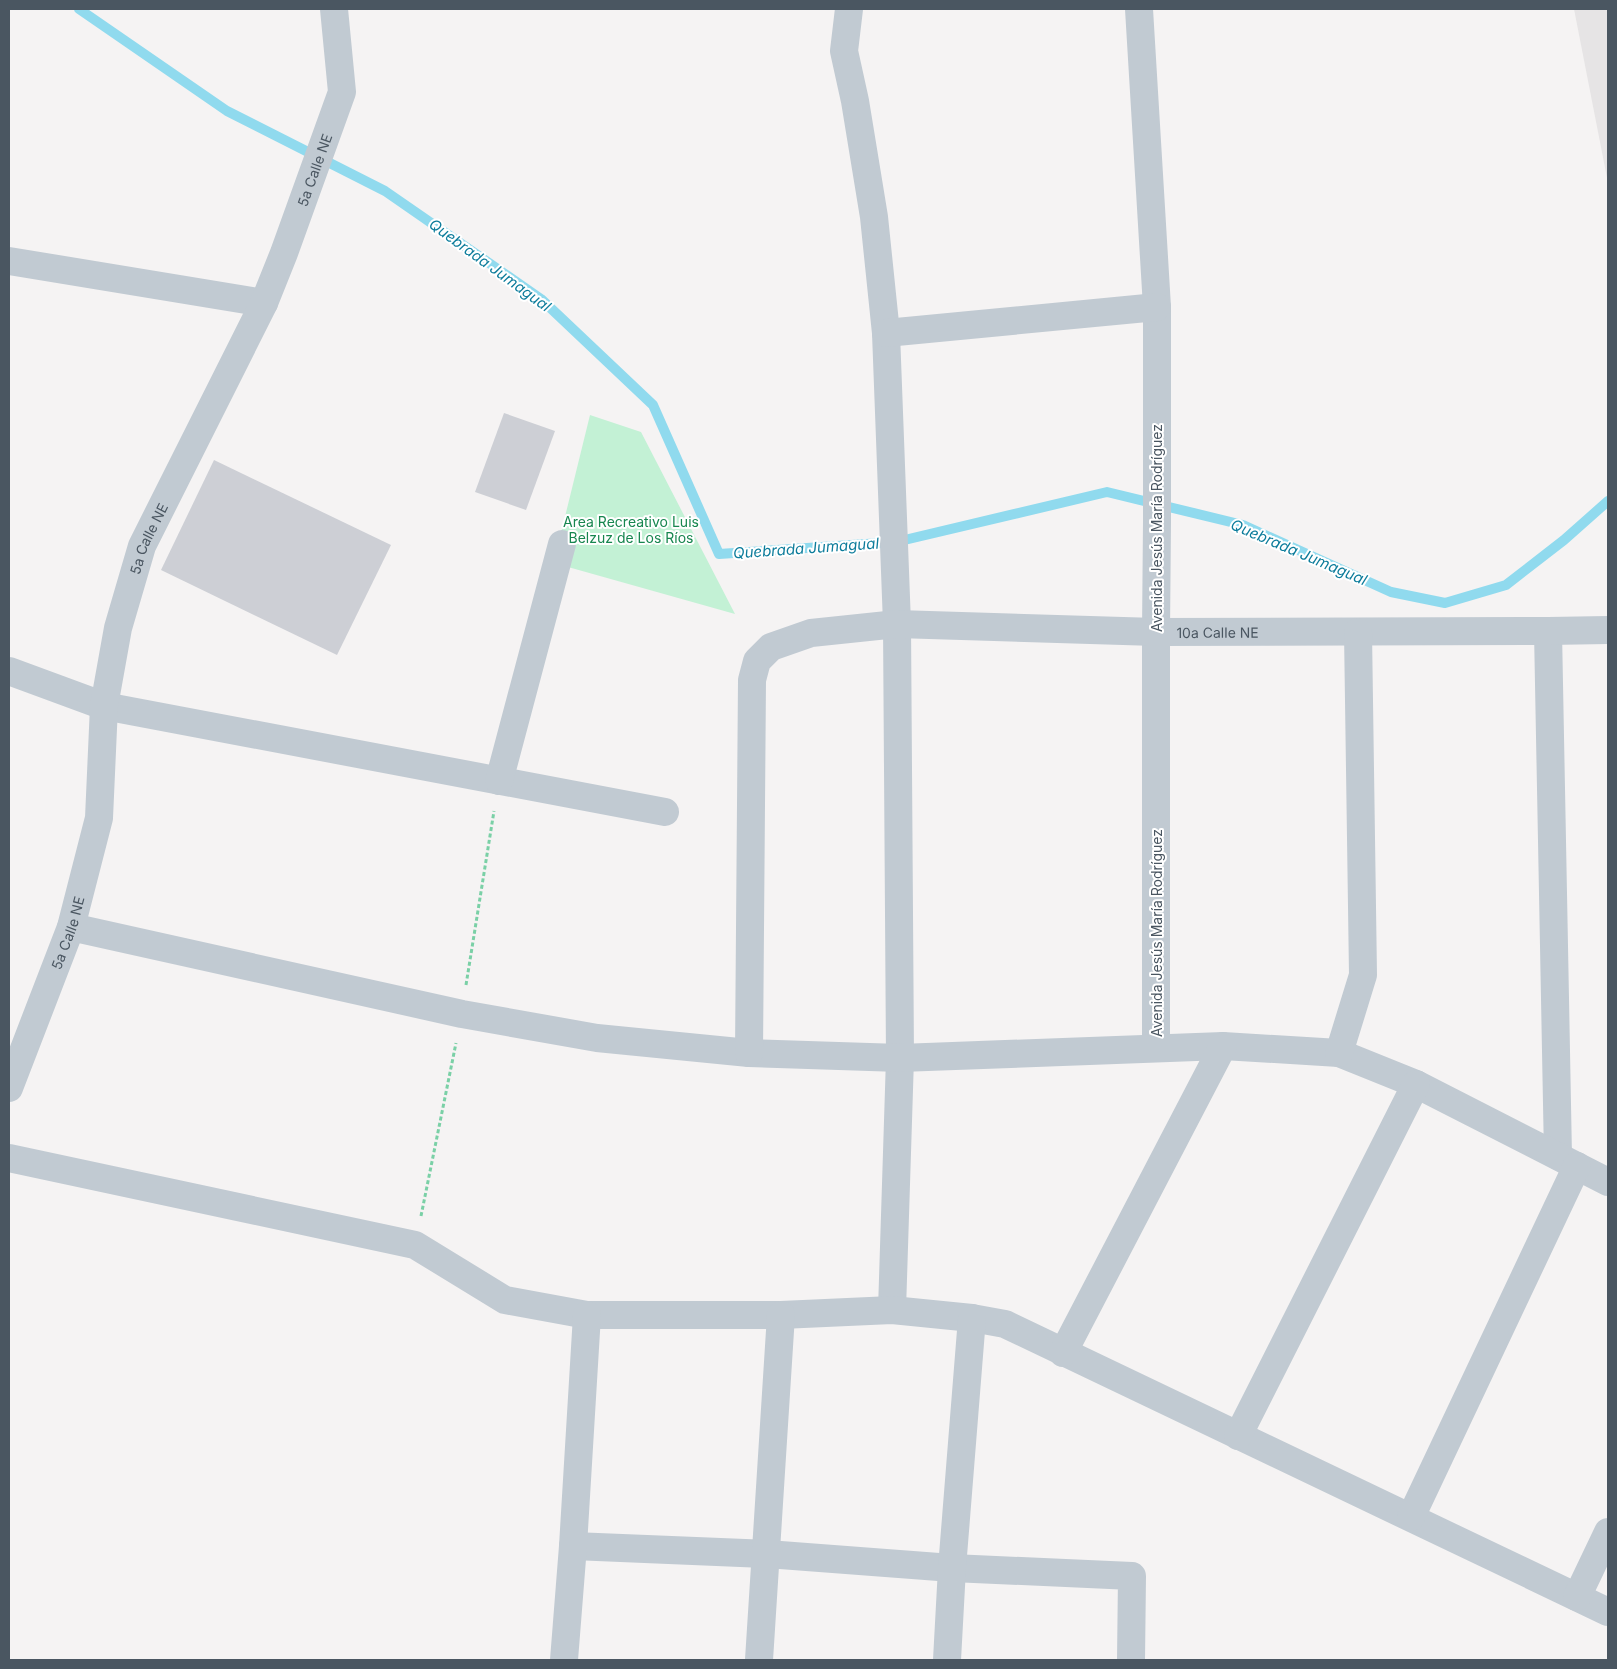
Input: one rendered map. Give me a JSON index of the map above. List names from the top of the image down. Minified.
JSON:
{"streets":{"street":["5a Calle NE","Avenida Jesús María Rodríguez","10a Calle NE"]},"crossings":[["Avenida Jesús María Rodríguez","10a Calle NE"]],"water":["Quebrada Jumagual"],"parks":["Area Recreativo Luis Belzuz de Los Ríos"]}
